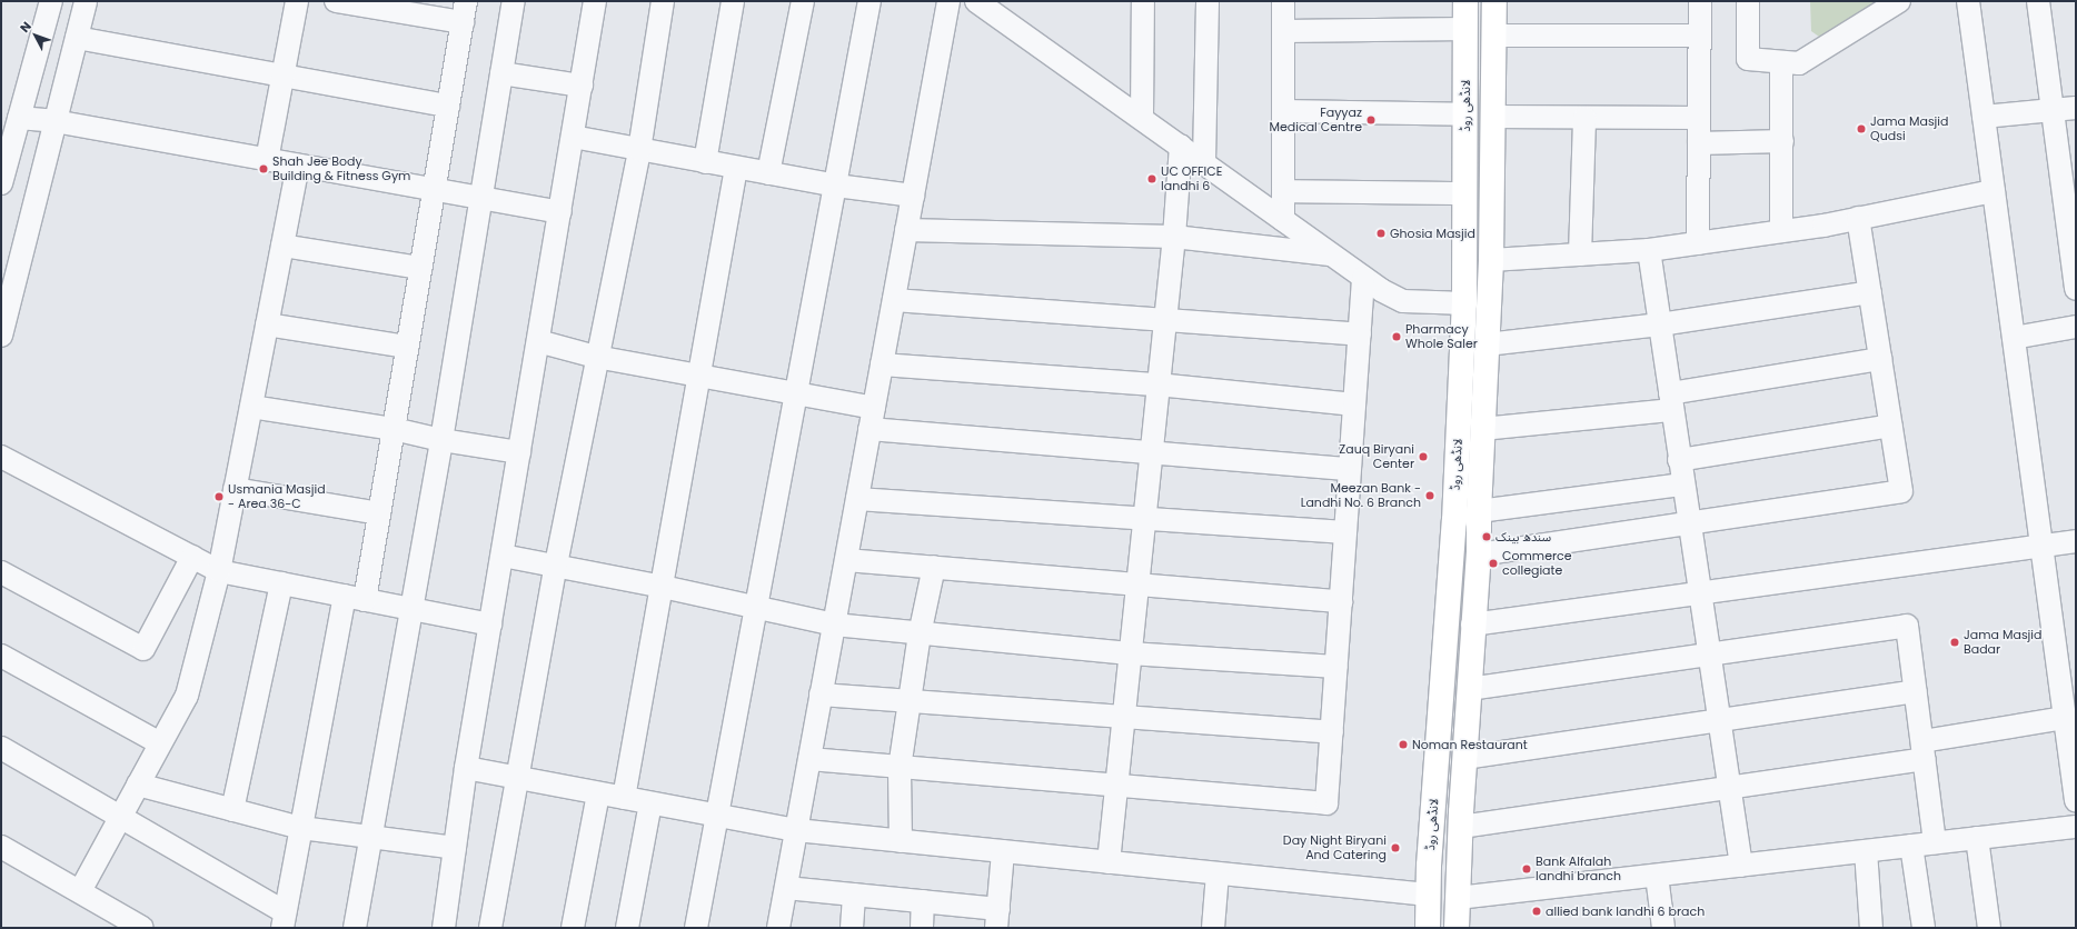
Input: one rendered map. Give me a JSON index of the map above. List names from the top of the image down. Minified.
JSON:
{"streets":{"main road":["لانڈھی روڈ"]},"places":["Fayyaz Medical Centre","Jama Masjid Qudsi","Shah Jee Body Building & Fitness Gym","UC OFFICE landhi 6","Ghosia Masjid","Pharmacy Whole Saler","Zauq Biryani Center","Meezan Bank - Landhi No. 6 Branch","Usmania Masjid - Area 36-C","سندھ بینک","Commerce collegiate","Jama Masjid Badar","Noman Restaurant","Day Night Biryani And Catering","Bank Alfalah landhi branch","allied bank landhi 6 brach"],"north":"top left"}
